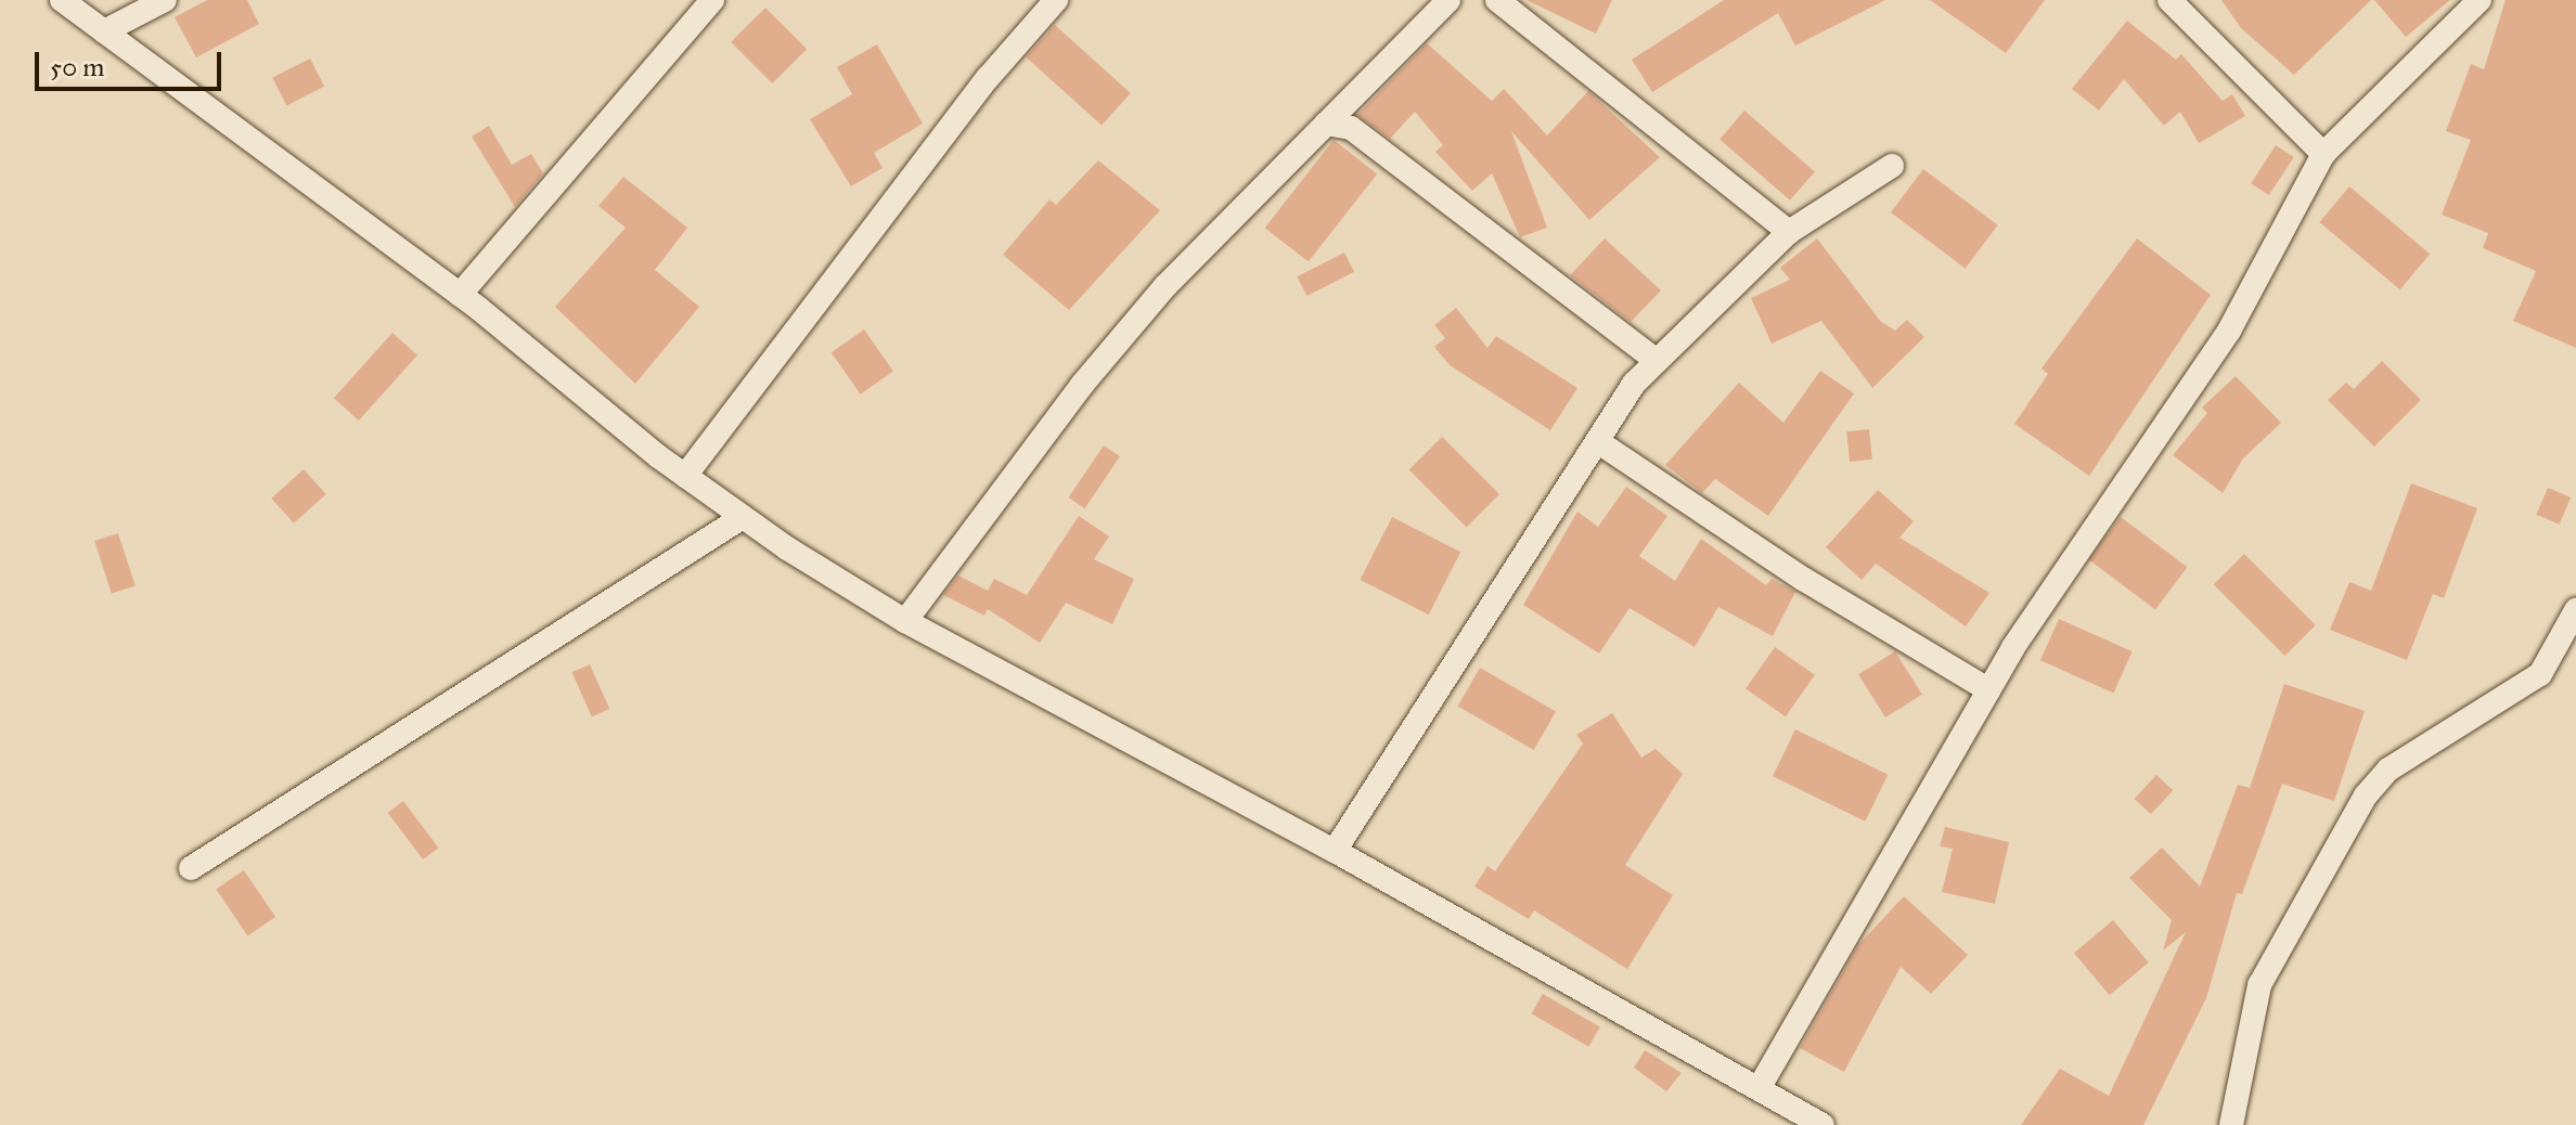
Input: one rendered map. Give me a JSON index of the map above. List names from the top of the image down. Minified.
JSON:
{"scale_bar":"50 m"}
